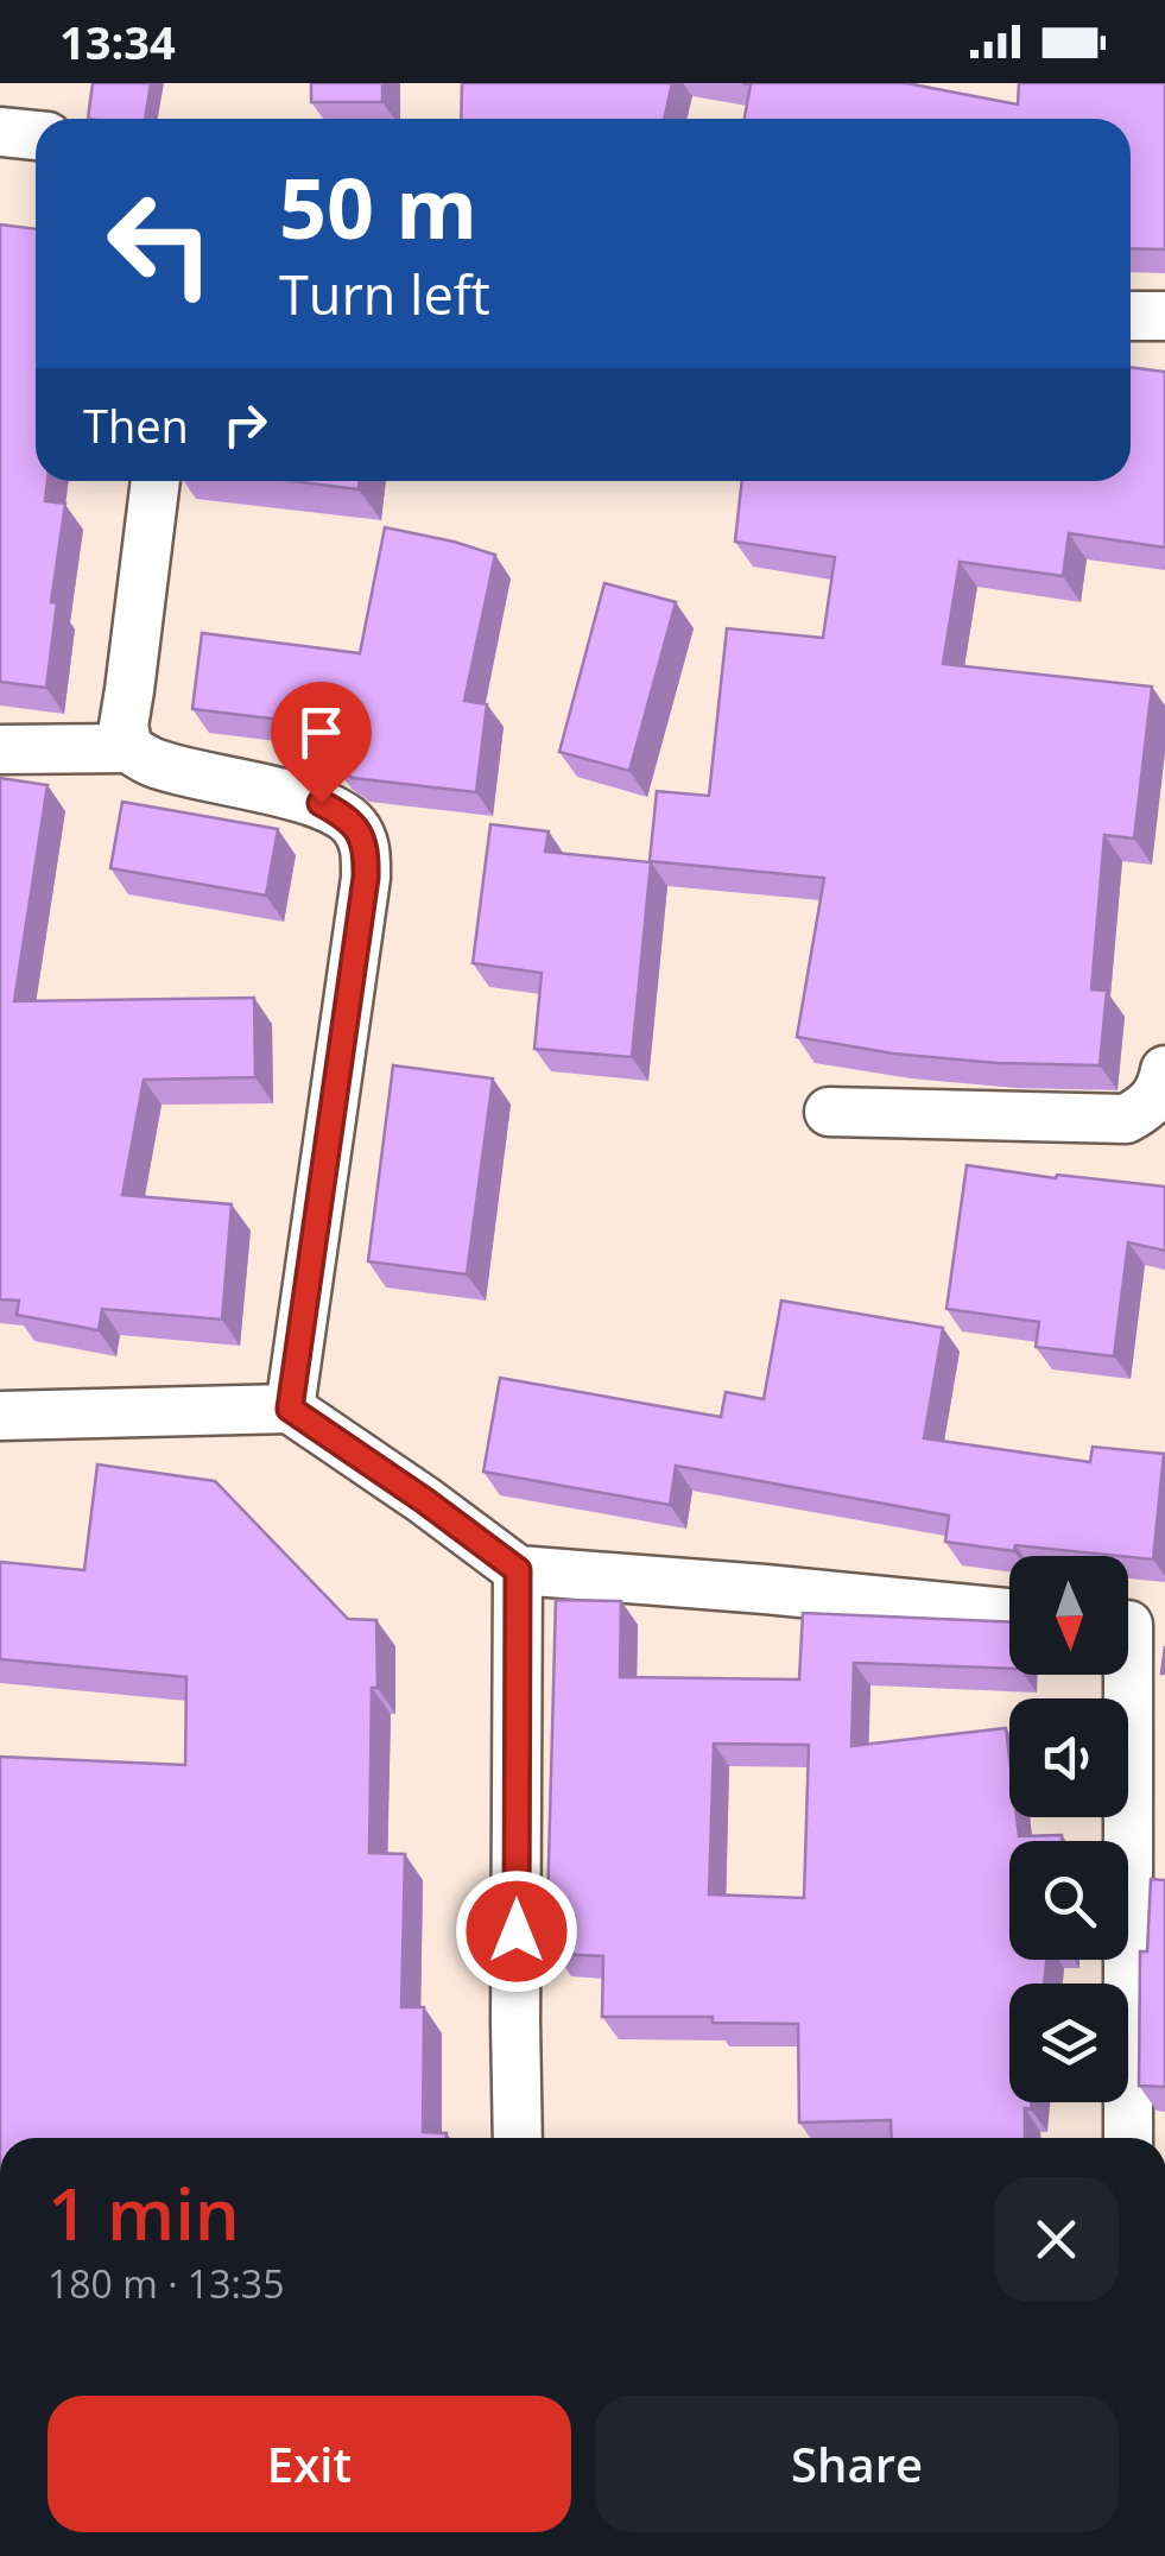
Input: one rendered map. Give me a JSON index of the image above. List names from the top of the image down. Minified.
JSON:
{"north":"bottom","page":{"status":"13:34","turn":["50 m","Turn left"],"then":"Then","heading":["1 min","180 m · 13:35"],"buttons":["Exit","Share"]}}
